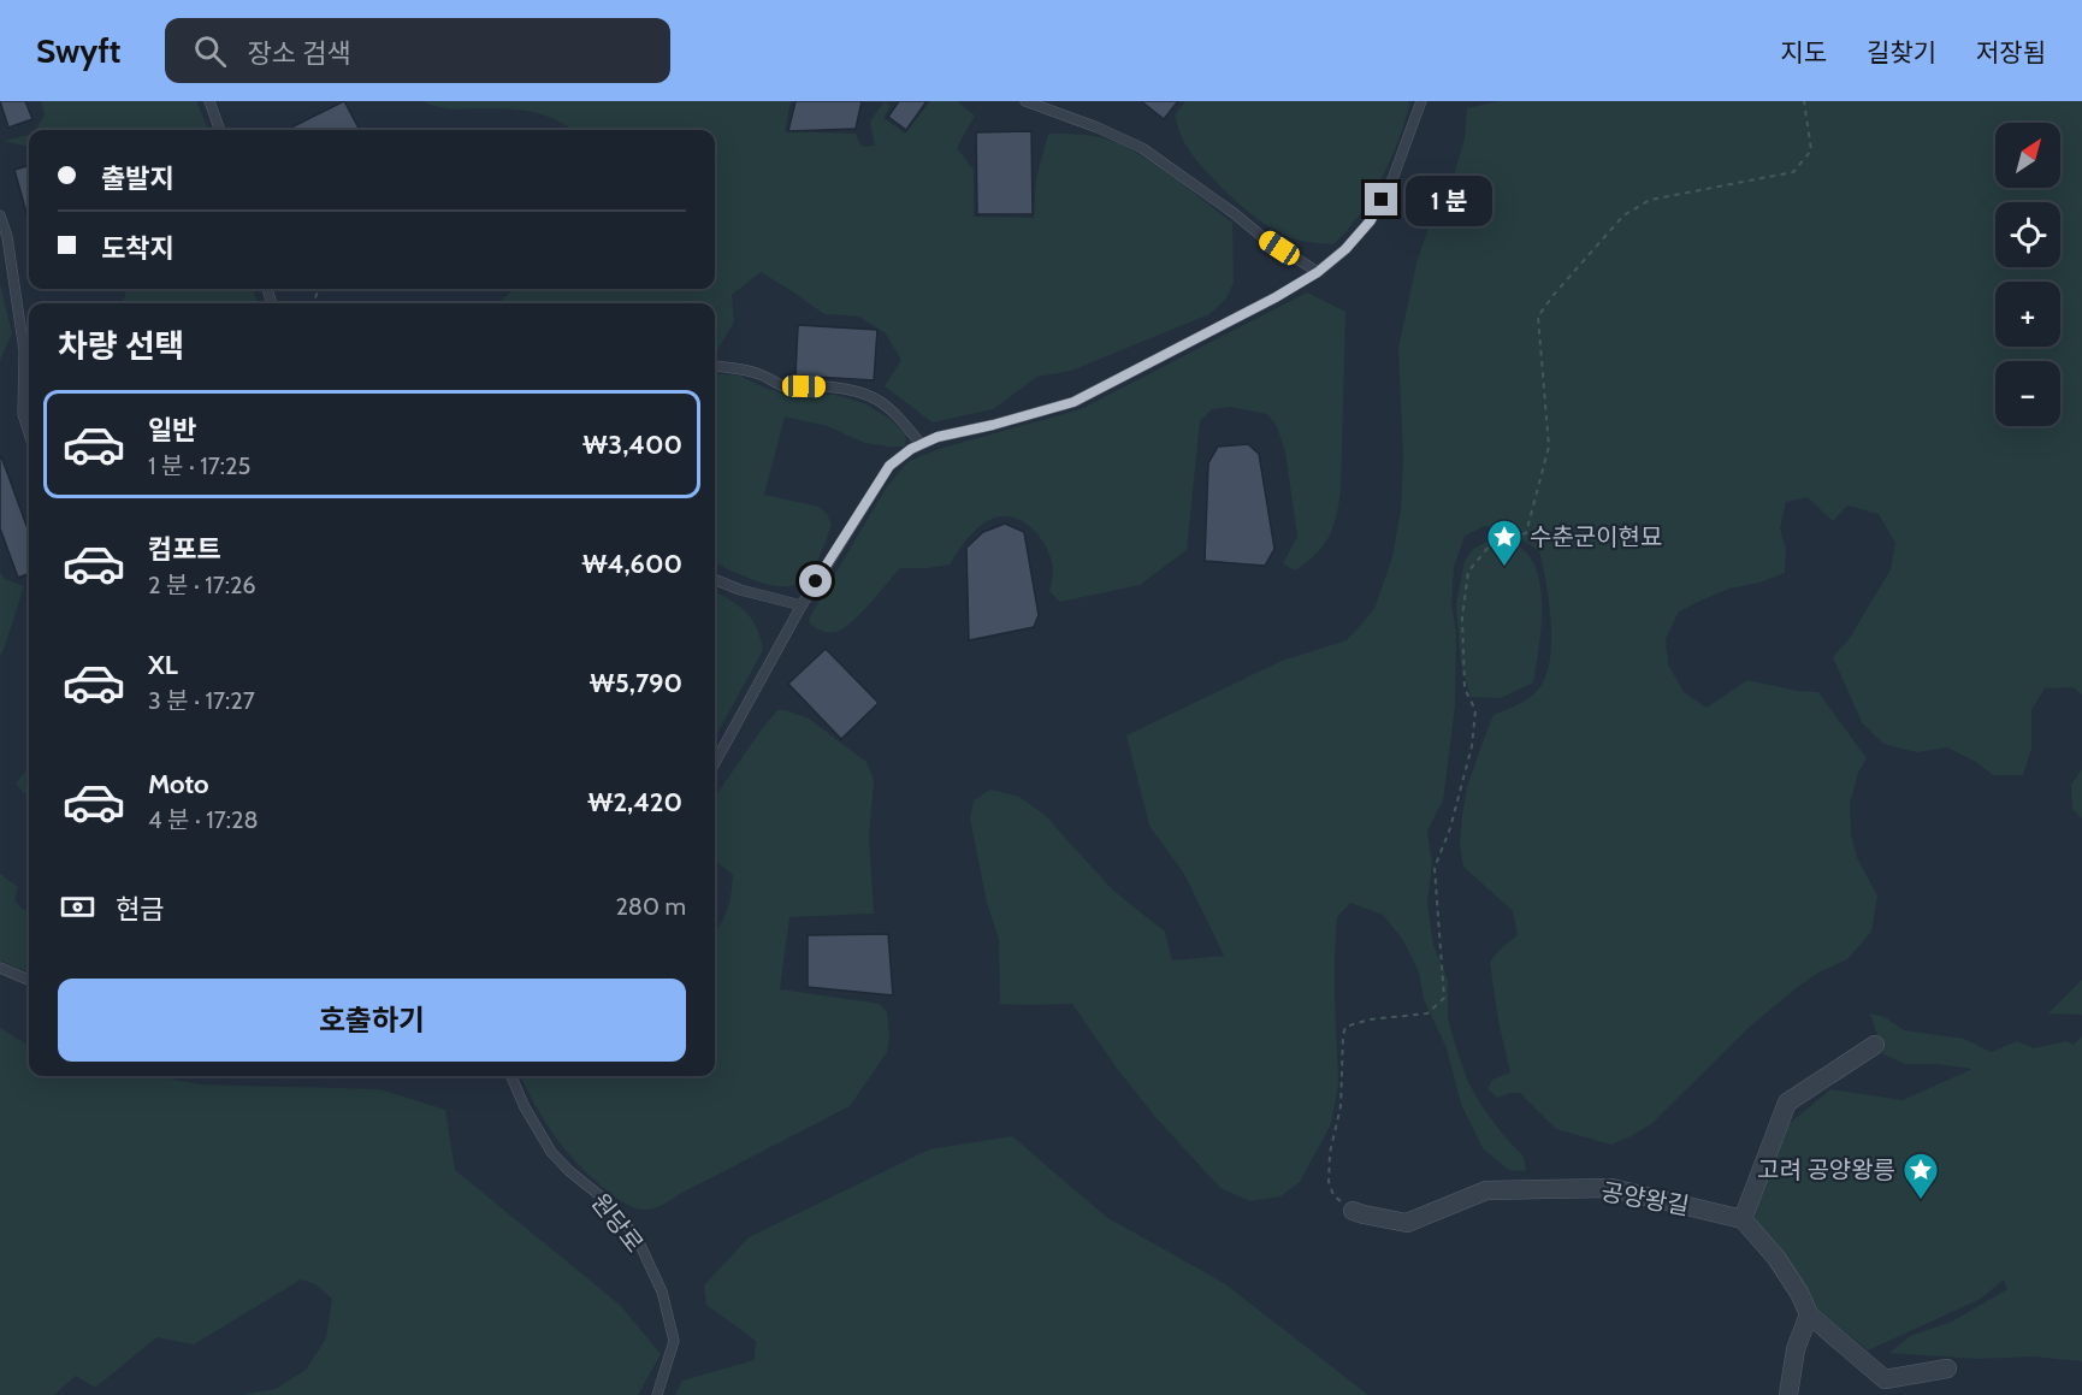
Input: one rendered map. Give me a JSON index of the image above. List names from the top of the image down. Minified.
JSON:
{"streets":{"street":["공양왕길"],"lane":["원당로"]},"places":{"place":["수춘군이현묘","고려 공양왕릉"]},"north":"top right","page":{"header":"Swyft","search":"장소 검색","nav":["지도","길찾기","저장됨"],"map_buttons":["+","−"],"banner":["출발지","도착지"],"bubble":"1 분","heading":"차량 선택","list":[{"name":"일반","note":"1 분 · 17:25","value":"₩3,400"},{"name":"컴포트","note":"2 분 · 17:26","value":"₩4,600"},{"name":"XL","note":"3 분 · 17:27","value":"₩5,790"},{"name":"Moto","note":"4 분 · 17:28","value":"₩2,420"}],"pay":["현금","280 m"],"buttons":"호출하기"}}
